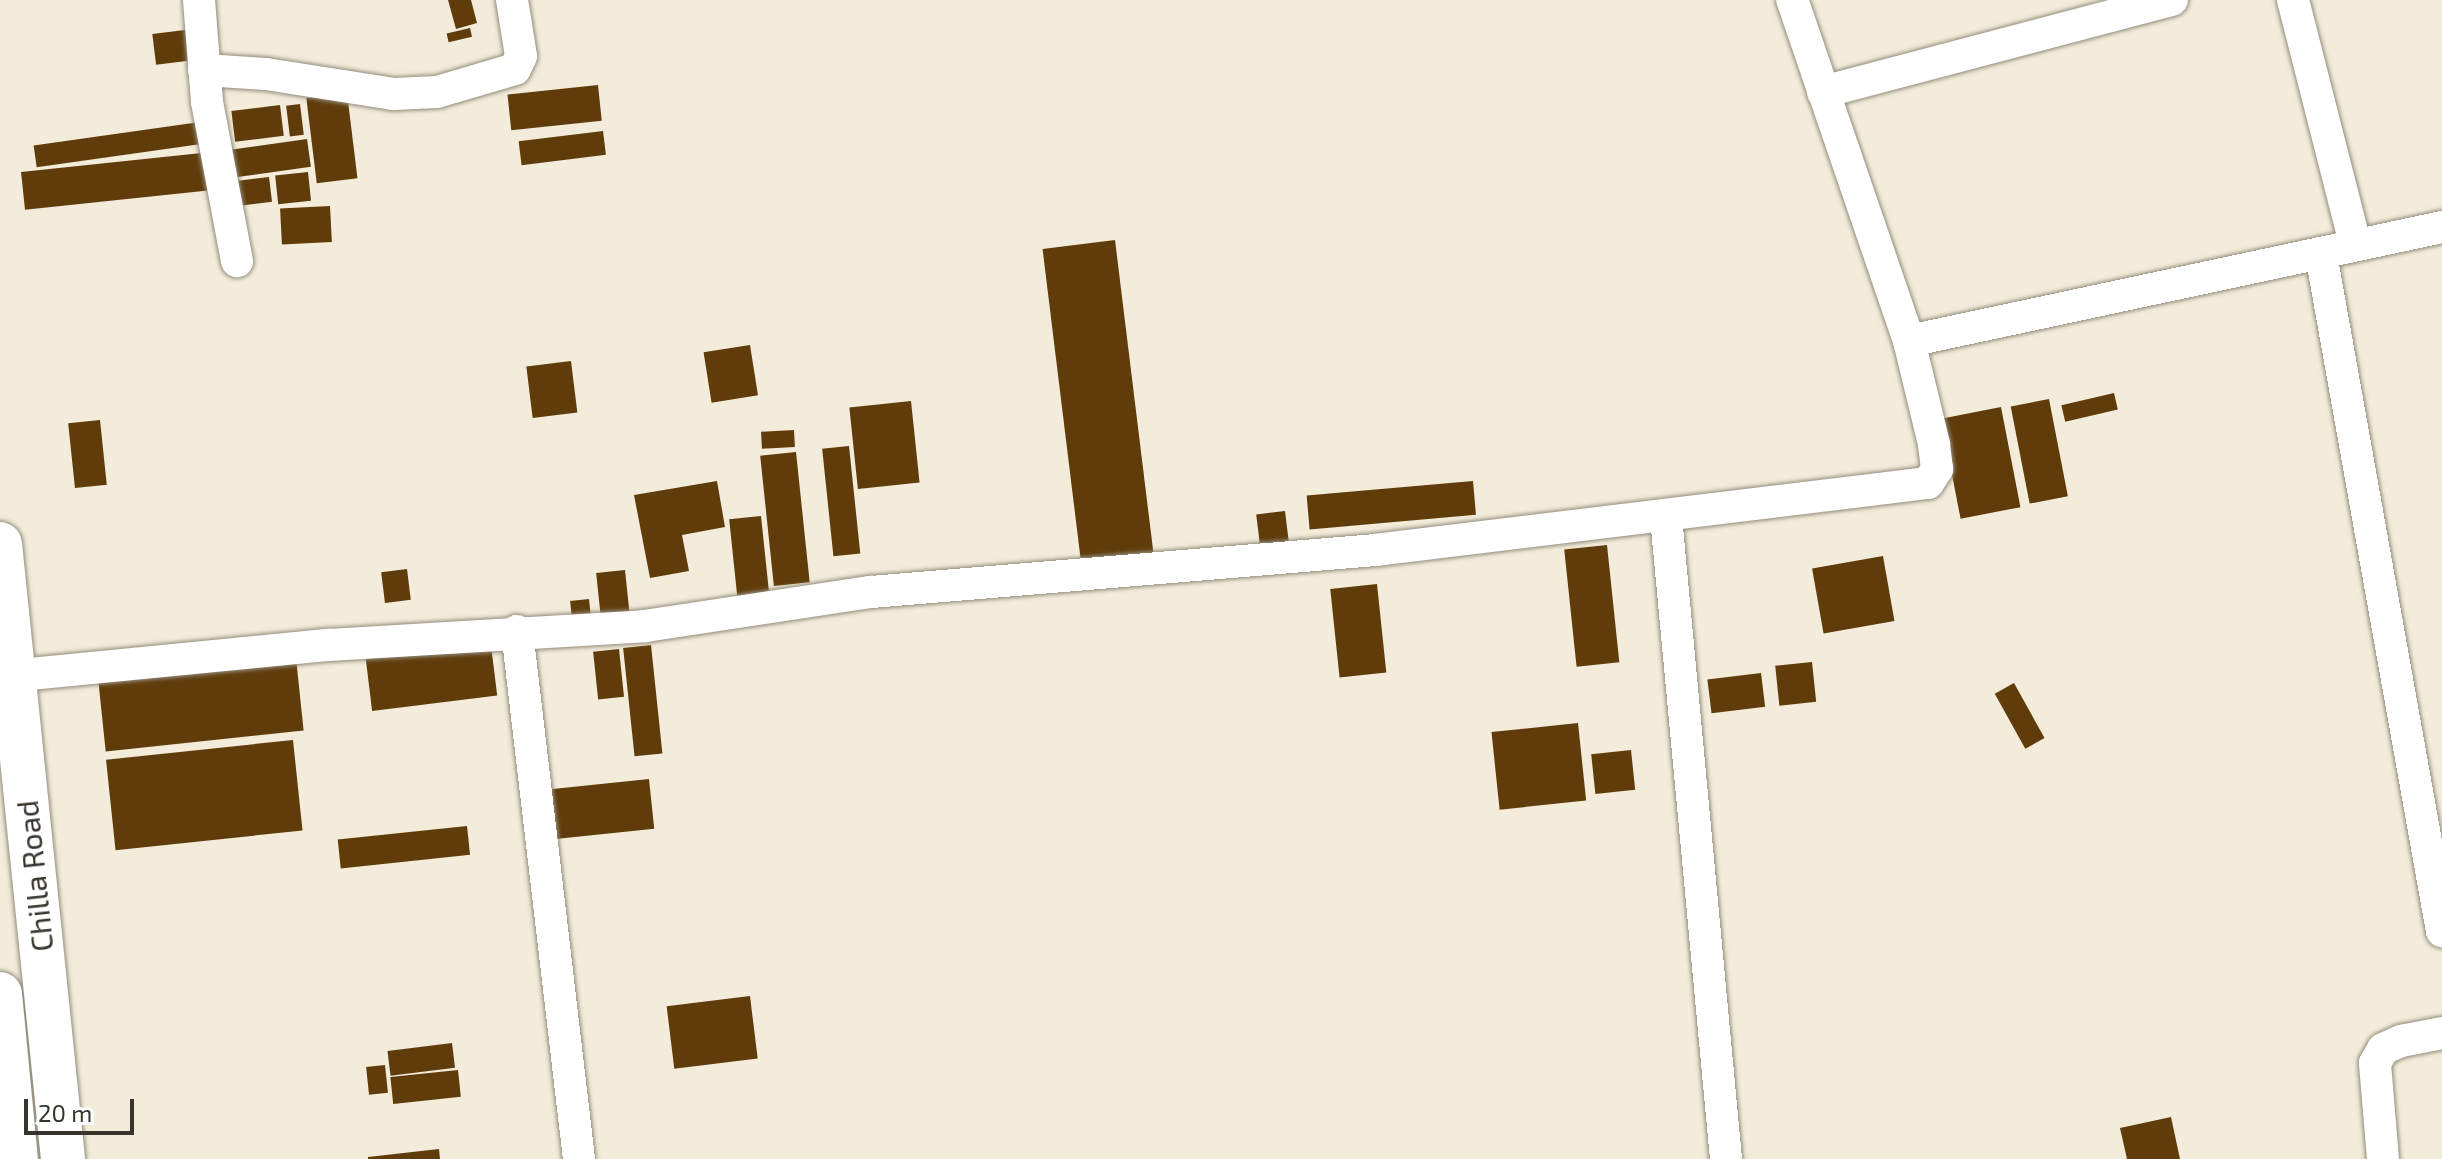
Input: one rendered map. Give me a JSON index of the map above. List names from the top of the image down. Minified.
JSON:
{"streets":{"main road":["Chilla Road"]},"scale_bar":"20 m"}
